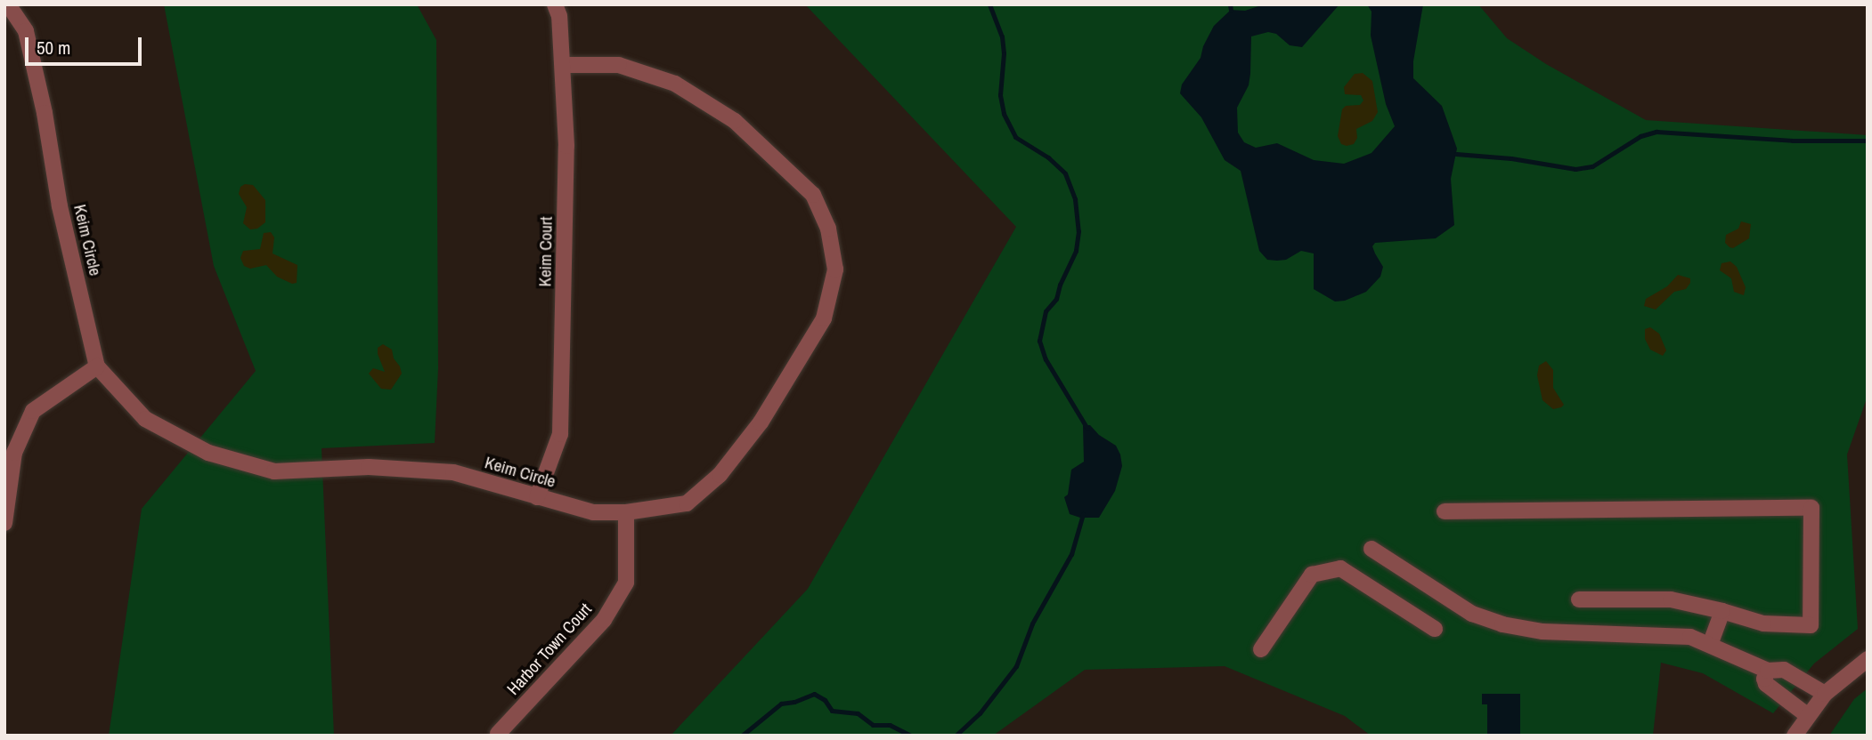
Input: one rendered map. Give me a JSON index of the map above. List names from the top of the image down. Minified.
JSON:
{"streets":{"street":["Keim Circle","Keim Court","Harbor Town Court"]},"crossings":[["Keim Circle","Keim Court"],["Keim Circle","Harbor Town Court"]],"scale_bar":"50 m"}
